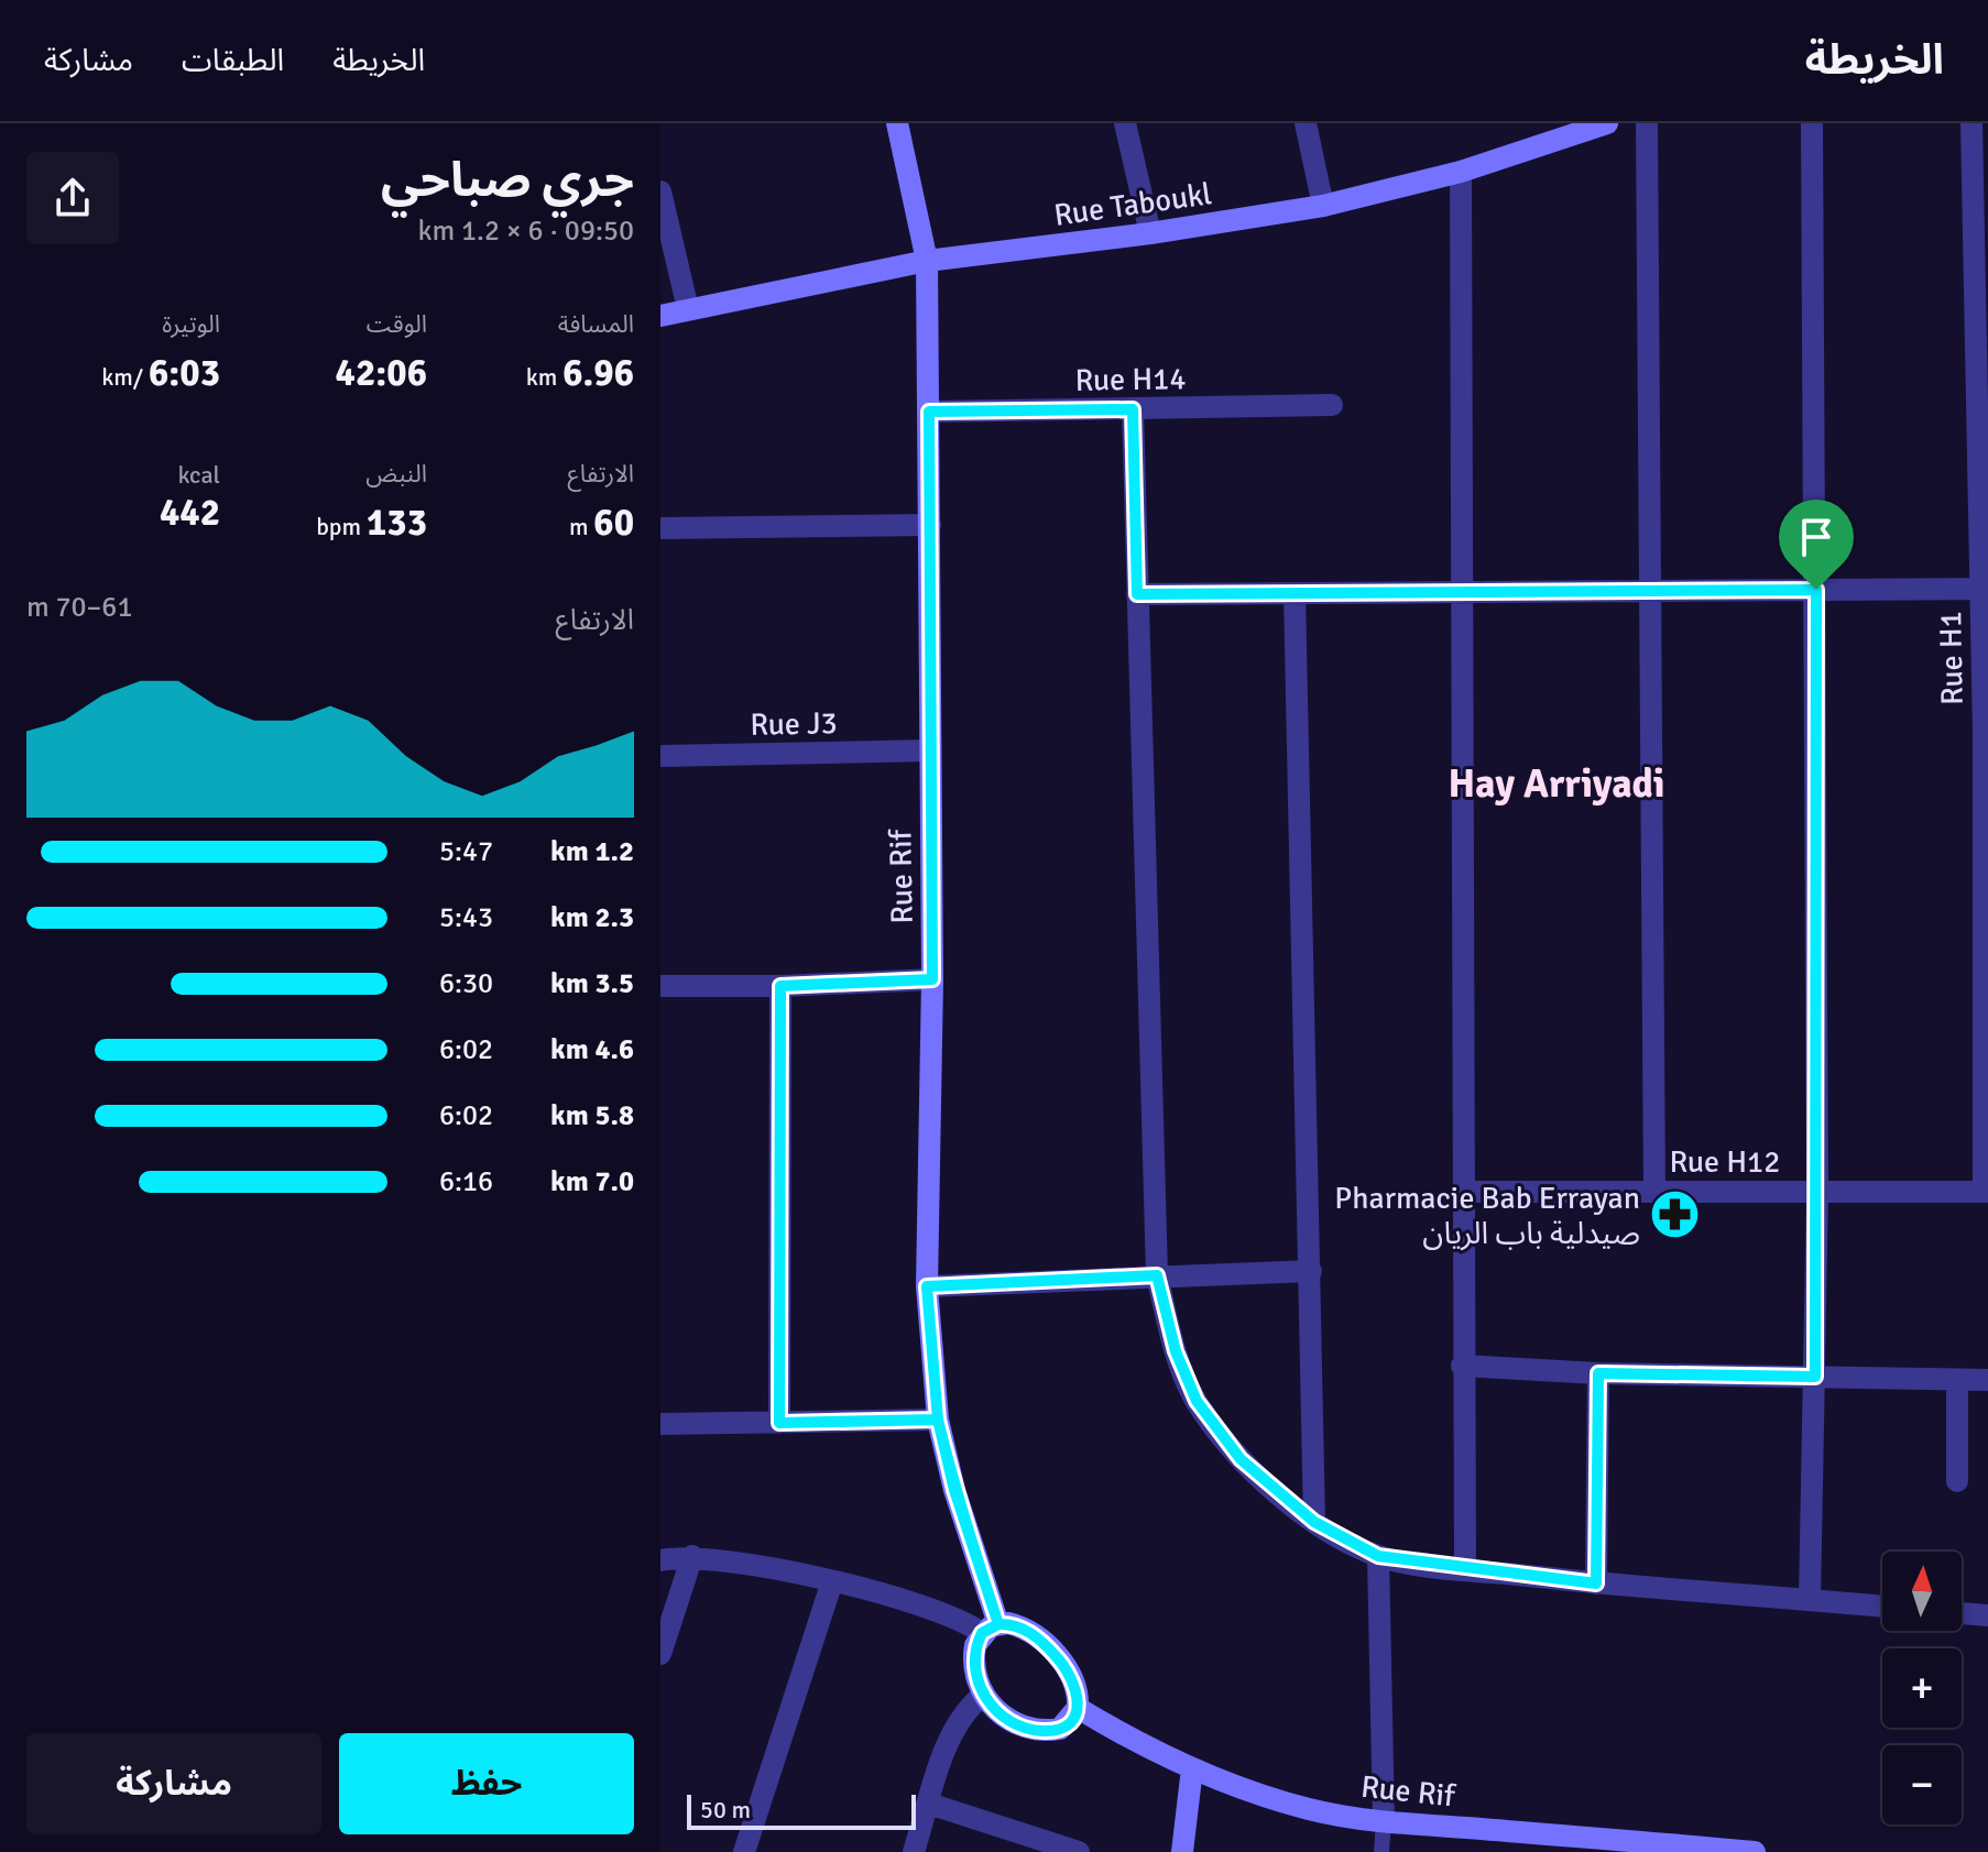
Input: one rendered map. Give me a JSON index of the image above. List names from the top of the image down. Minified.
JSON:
{"streets":{"street":["Rue Taboukl","Rue H14","Rue H1","Rue J3","Rue Rif","Rue H12"]},"crossings":[["Rue Taboukl","Rue Rif"],["Rue H14","Rue Rif"],["Rue H1","Rue H12"],["Rue J3","Rue Rif"]],"districts":["Hay Arriyadi"],"places":{"pharmacy":["Pharmacie Bab Errayan صيدلية باب الريان"]},"scale_bar":"50 m","north":"top","page":{"header":"الخريطة","nav":["الخريطة","الطبقات","مشاركة"],"heading":["جري صباحي","09:50 · 6 × 1.2 km"],"stats":[["المسافة","6.96 km"],["الوقت","42:06"],["الوتيرة","6:03 /km"],["الارتفاع","60 m"],["النبض","133 bpm"],["kcal","442"]],"chart":["الارتفاع","61–70 m"],"list":[{"name":"1.2 km","note":"5:47"},{"name":"2.3 km","note":"5:43"},{"name":"3.5 km","note":"6:30"},{"name":"4.6 km","note":"6:02"},{"name":"5.8 km","note":"6:02"},{"name":"7.0 km","note":"6:16"}],"map_buttons":["+","−"],"buttons":["حفظ","مشاركة"],"scale":"50 m"}}
